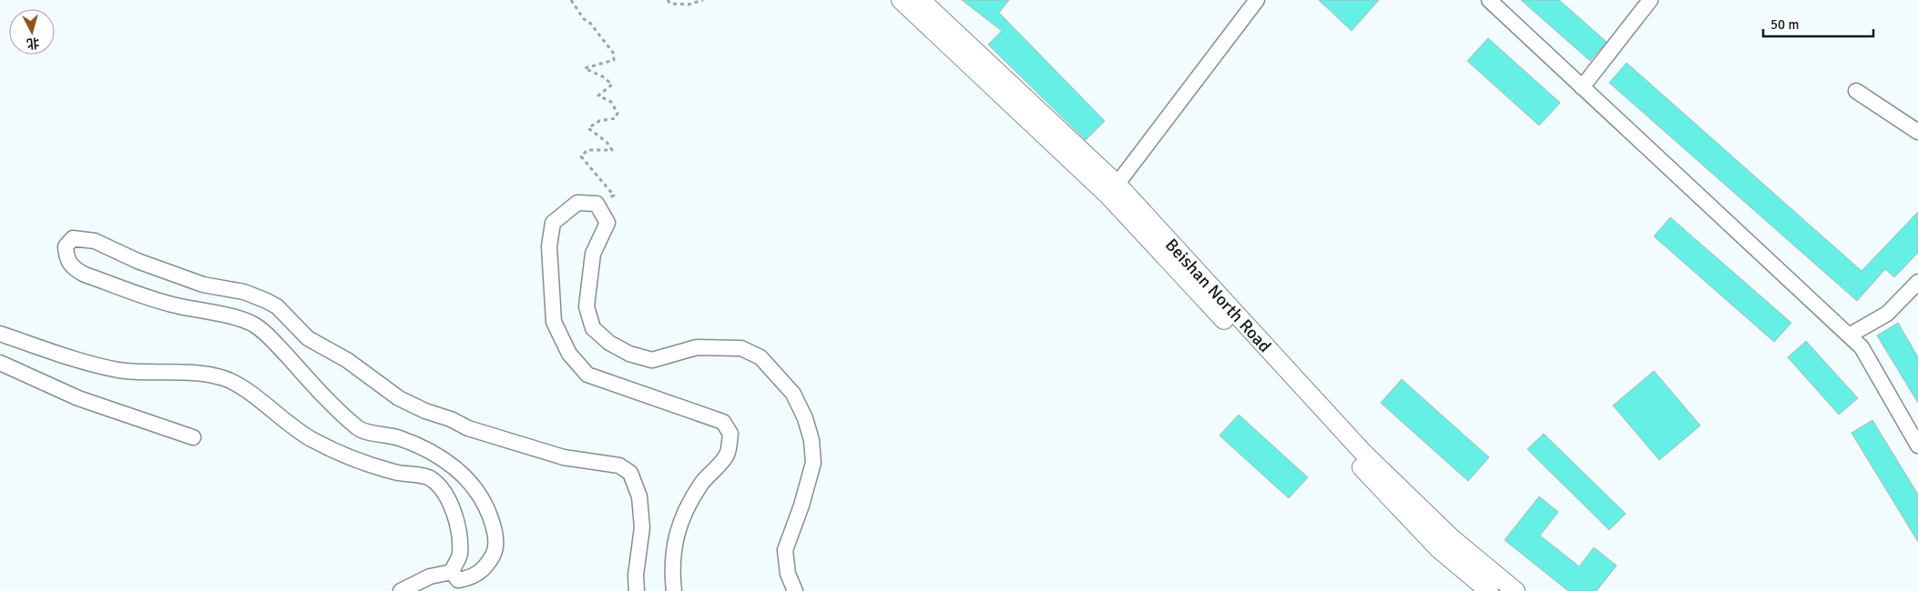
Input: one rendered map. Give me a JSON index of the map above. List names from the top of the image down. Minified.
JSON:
{"streets":{"main road":["Beishan North Road"]},"scale_bar":"50 m","north":"bottom"}
